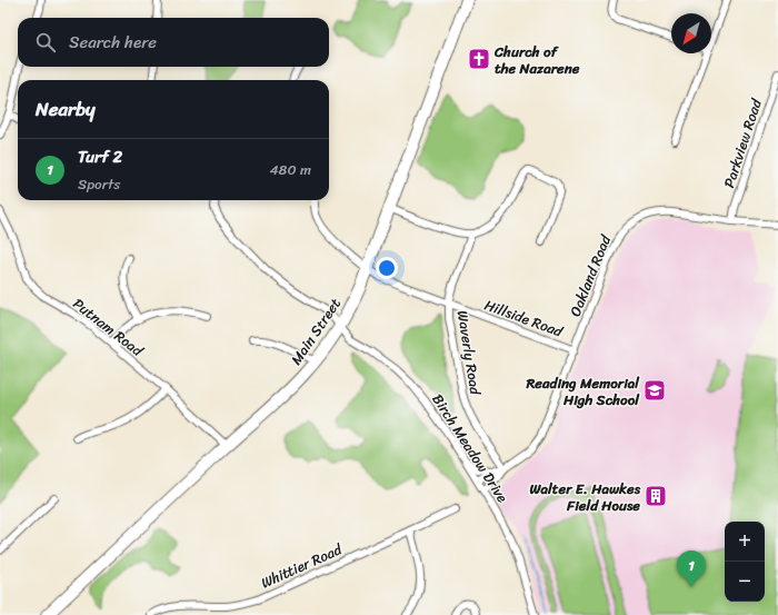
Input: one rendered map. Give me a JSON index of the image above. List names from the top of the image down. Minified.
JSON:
{"streets":{"main road":["Main Street"],"street":["Parkview Road","Oakland Road","Hillside Road","Putnam Road","Waverly Road","Birch Meadow Drive","Whittier Road"]},"crossings":[["Parkview Road","Oakland Road"],["Oakland Road","Hillside Road"],["Oakland Road","Waverly Road"],["Oakland Road","Birch Meadow Drive"],["Hillside Road","Main Street"],["Hillside Road","Waverly Road"],["Putnam Road","Main Street"],["Main Street","Birch Meadow Drive"]],"places":{"church":["Church of the Nazarene"],"school or university":["Reading Memorial High School"],"building":["Walter E. Hawkes Field House"]},"north":"bottom left","page":{"search":"Search here","heading":"Nearby","list":[{"mark":"1","name":"Turf 2","note":"Sports","value":"480 m"}],"map_buttons":["+","−"],"pins":"1"}}
